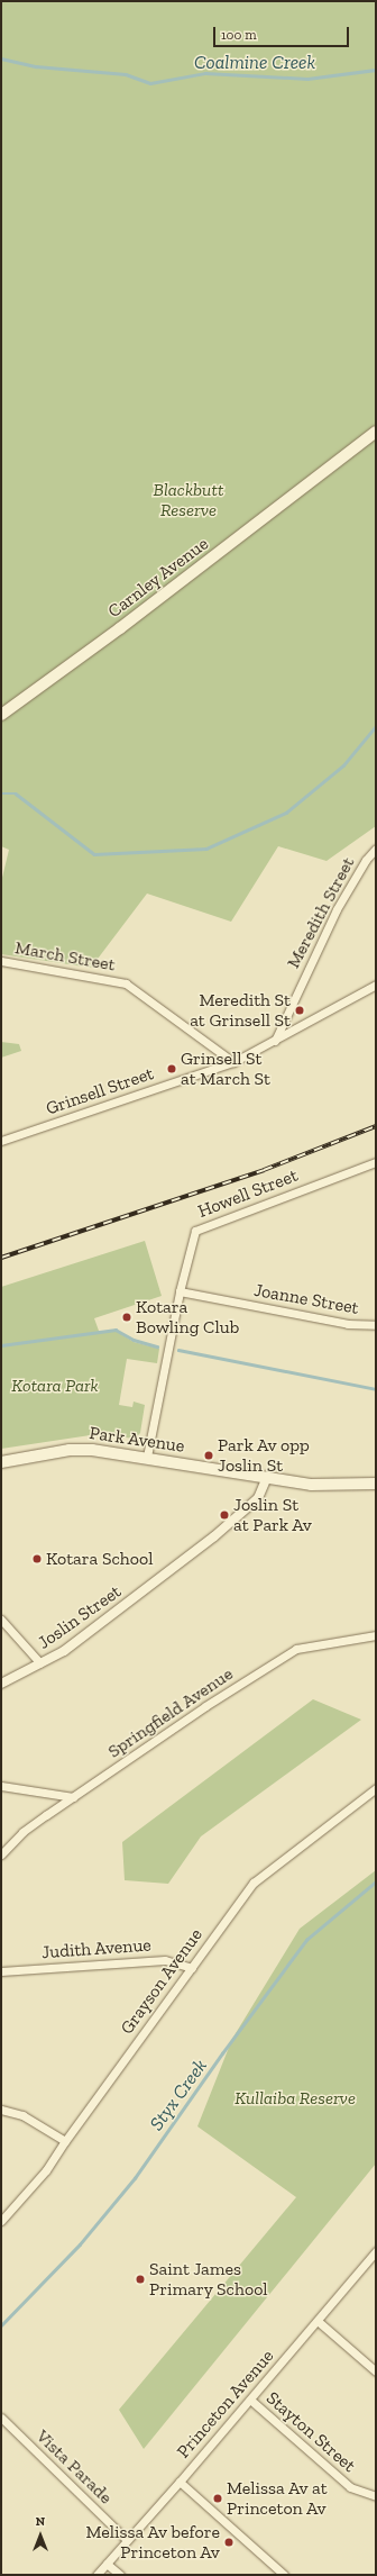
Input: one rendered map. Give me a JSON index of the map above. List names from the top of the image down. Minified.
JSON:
{"streets":{"main road":["Carnley Avenue","Park Avenue"],"street":["Meredith Street","March Street","Grinsell Street","Howell Street","Joanne Street","Joslin Street","Springfield Avenue","Judith Avenue","Grayson Avenue","Princeton Avenue","Stayton Street","Vista Parade"]},"crossings":[["Meredith Street","Grinsell Street"],["March Street","Grinsell Street"],["Howell Street","Joanne Street"],["Howell Street","Park Avenue"],["Park Avenue","Joslin Street"],["Judith Avenue","Grayson Avenue"],["Princeton Avenue","Stayton Street"],["Princeton Avenue","Vista Parade"]],"water":["Coalmine Creek","Styx Creek"],"parks":["Blackbutt Reserve","Kotara Park","Kullaiba Reserve"],"places":["Meredith St at Grinsell St","Grinsell St at March St","Kotara Bowling Club","Park Av opp Joslin St","Joslin St at Park Av","Kotara School","Saint James Primary School","Melissa Av at Princeton Av","Melissa Av before Princeton Av"],"scale_bar":"100 m","north":"top"}
